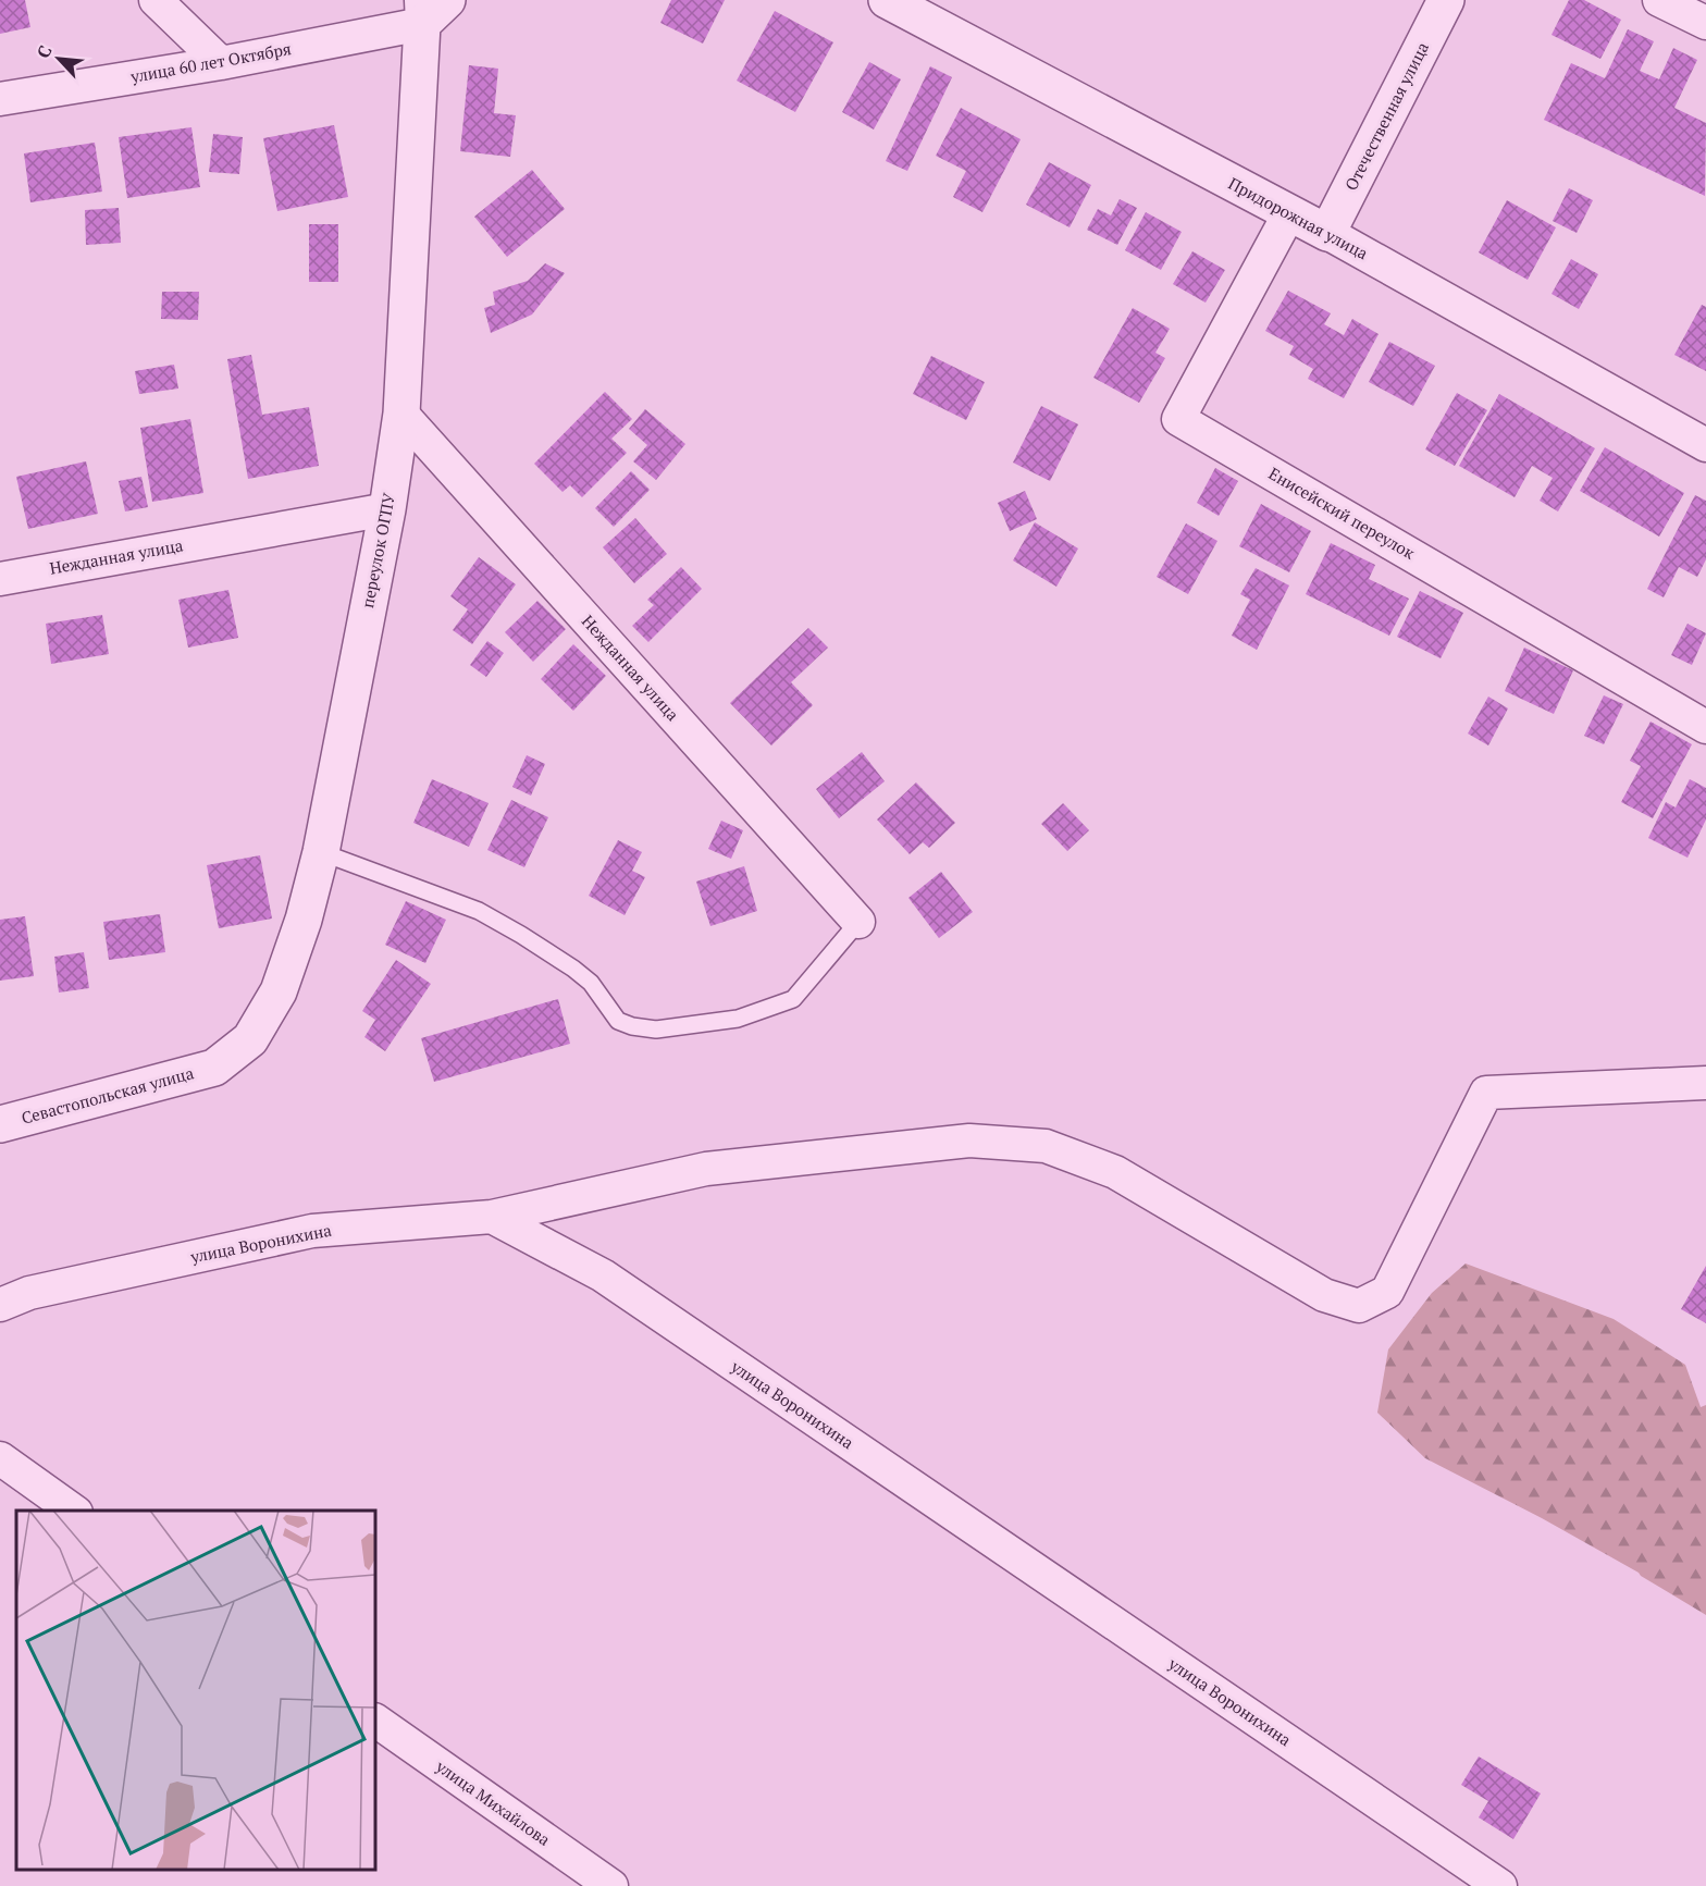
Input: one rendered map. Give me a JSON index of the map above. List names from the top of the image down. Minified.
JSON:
{"streets":{"street":["улица 60 лет Октября","Отечественная улица","Придорожная улица","Енисейский переулок","переулок ОГПУ","Нежданная улица","Севастопольская улица","улица Воронихина","улица Михайлова"]},"crossings":[["улица 60 лет Октября","переулок ОГПУ"],["Отечественная улица","Придорожная улица"],["Придорожная улица","Енисейский переулок"],["переулок ОГПУ","Нежданная улица"],["переулок ОГПУ","Севастопольская улица"]],"north":"top left"}
